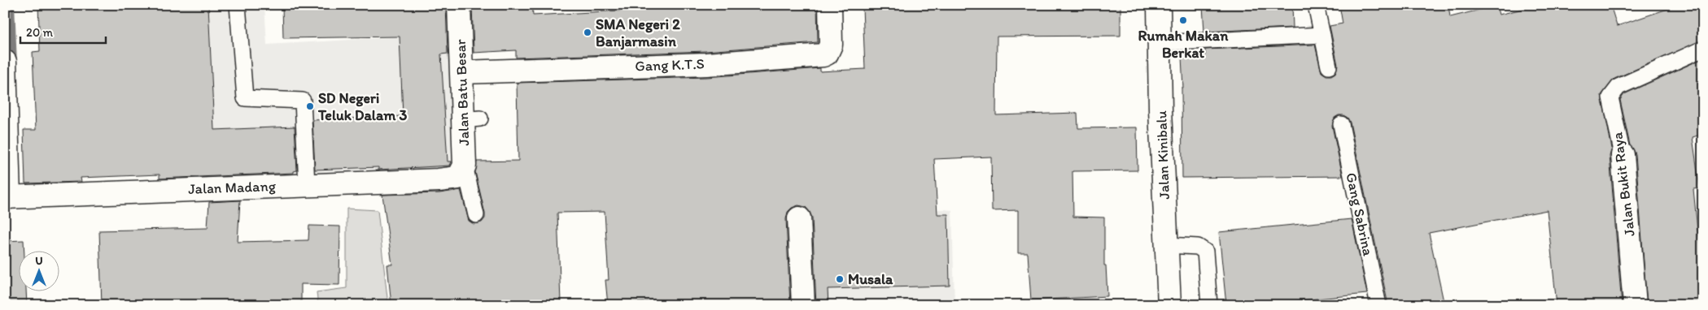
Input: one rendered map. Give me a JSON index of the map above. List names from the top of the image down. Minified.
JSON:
{"streets":{"street":["Gang K.T.S","Jalan Batu Besar","Jalan Kinibalu","Jalan Bukit Raya","Jalan Madang"],"lane":["Gang Sabrina"]},"crossings":[["Gang K.T.S","Jalan Batu Besar"],["Jalan Batu Besar","Jalan Madang"]],"places":["Rumah Makan Berkat","SMA Negeri 2 Banjarmasin","SD Negeri Teluk Dalam 3","Musala"],"scale_bar":"20 m","north":"top"}
